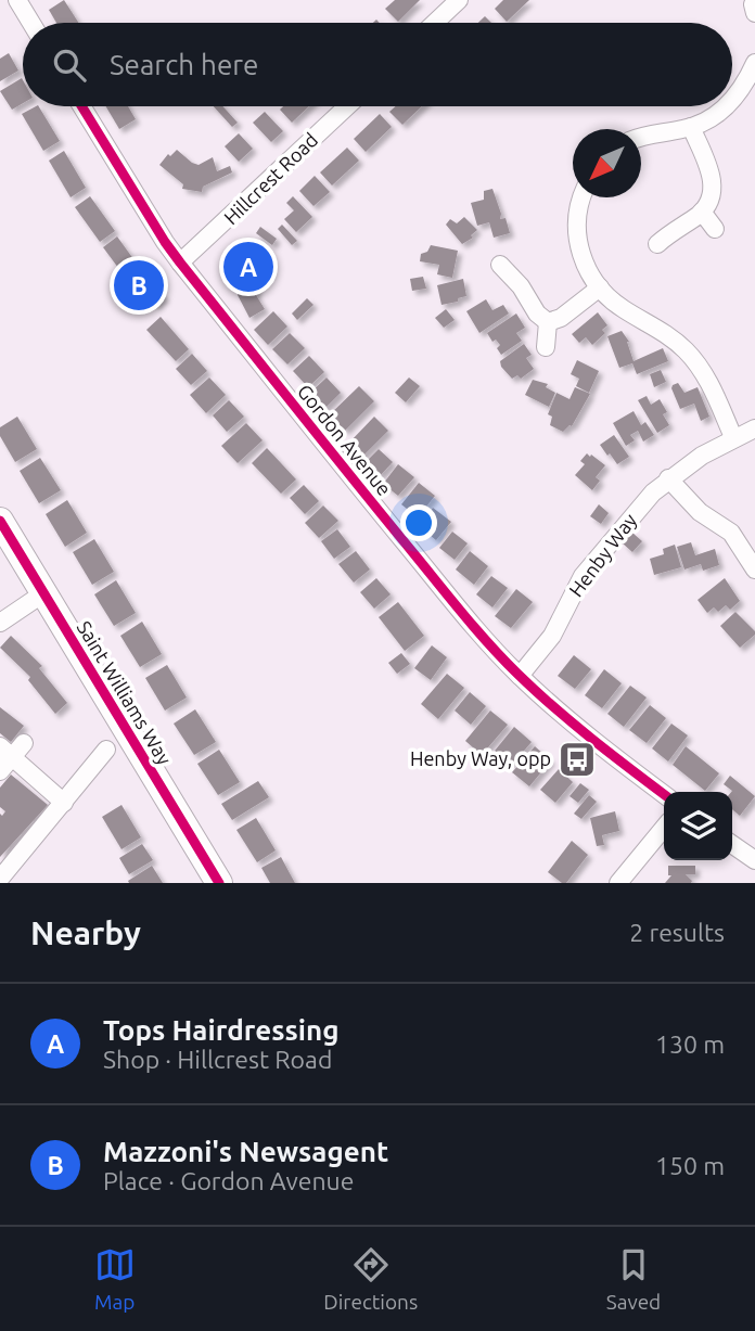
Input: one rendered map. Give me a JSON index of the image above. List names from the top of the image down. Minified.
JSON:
{"streets":{"highway":["Saint Williams Way"],"street":["Hillcrest Road","Gordon Avenue","Henby Way"]},"crossings":[["Hillcrest Road","Gordon Avenue"],["Gordon Avenue","Henby Way"]],"places":{"bus stop":["Henby Way, opp"]},"north":"bottom left","page":{"search":"Search here","pins":["A","B"],"heading":["Nearby","2 results"],"list":[{"mark":"A","name":"Tops Hairdressing","note":"Shop · Hillcrest Road","value":"130 m"},{"mark":"B","name":"Mazzoni's Newsagent","note":"Place · Gordon Avenue","value":"150 m"}],"nav":["Map","Directions","Saved"]}}
